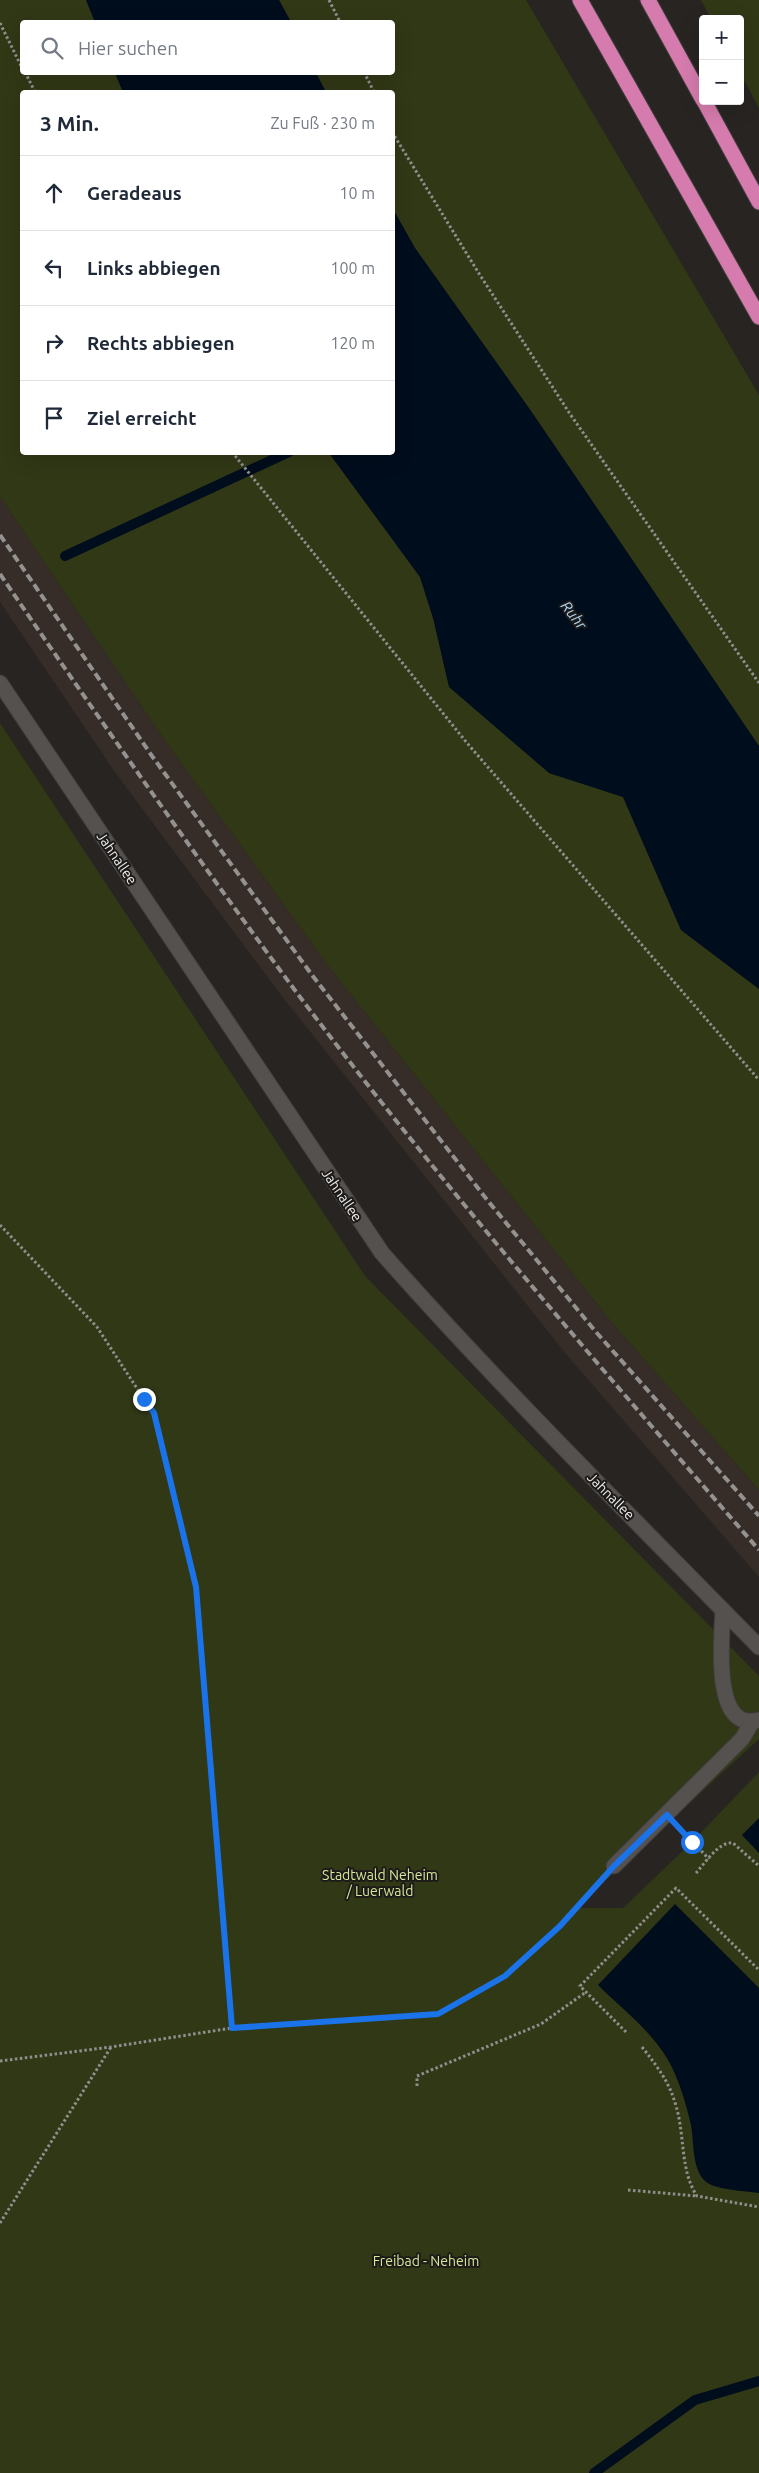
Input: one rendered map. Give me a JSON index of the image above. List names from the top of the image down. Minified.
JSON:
{"streets":{"street":["Jahnallee"]},"water":["Ruhr"],"parks":["Stadtwald Neheim / Luerwald","Freibad - Neheim"],"page":{"map_buttons":["+","−"],"search":"Hier suchen","heading":["3 Min.","Zu Fuß · 230 m"],"list":[["Geradeaus","10 m"],["Links abbiegen","100 m"],["Rechts abbiegen","120 m"],"Ziel erreicht"]}}
